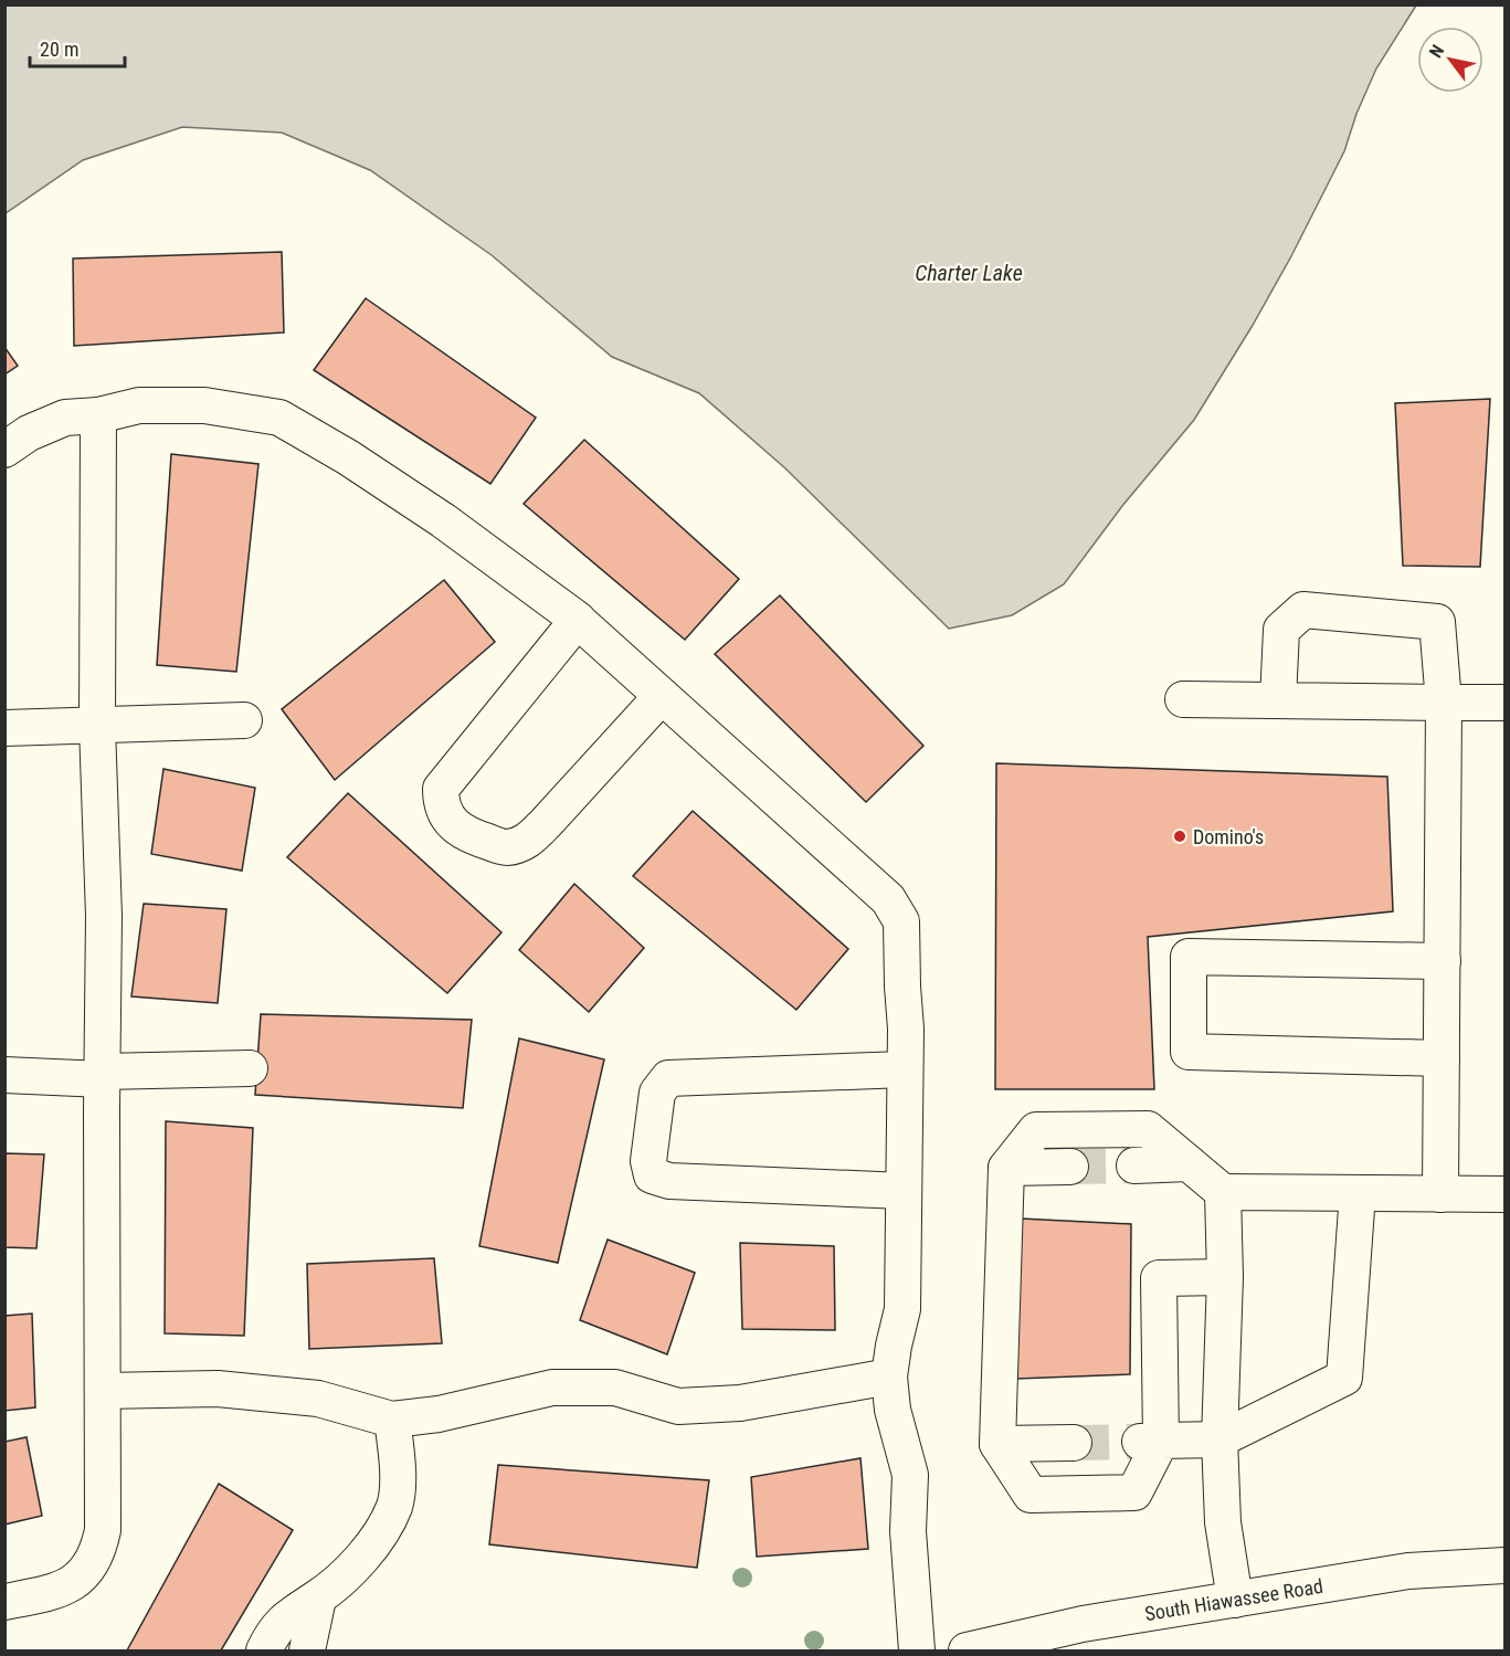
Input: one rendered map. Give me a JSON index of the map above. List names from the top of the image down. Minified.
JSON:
{"streets":{"street":["South Hiawassee Road"]},"water":["Charter Lake"],"places":["Domino's"],"scale_bar":"20 m","north":"top left"}
